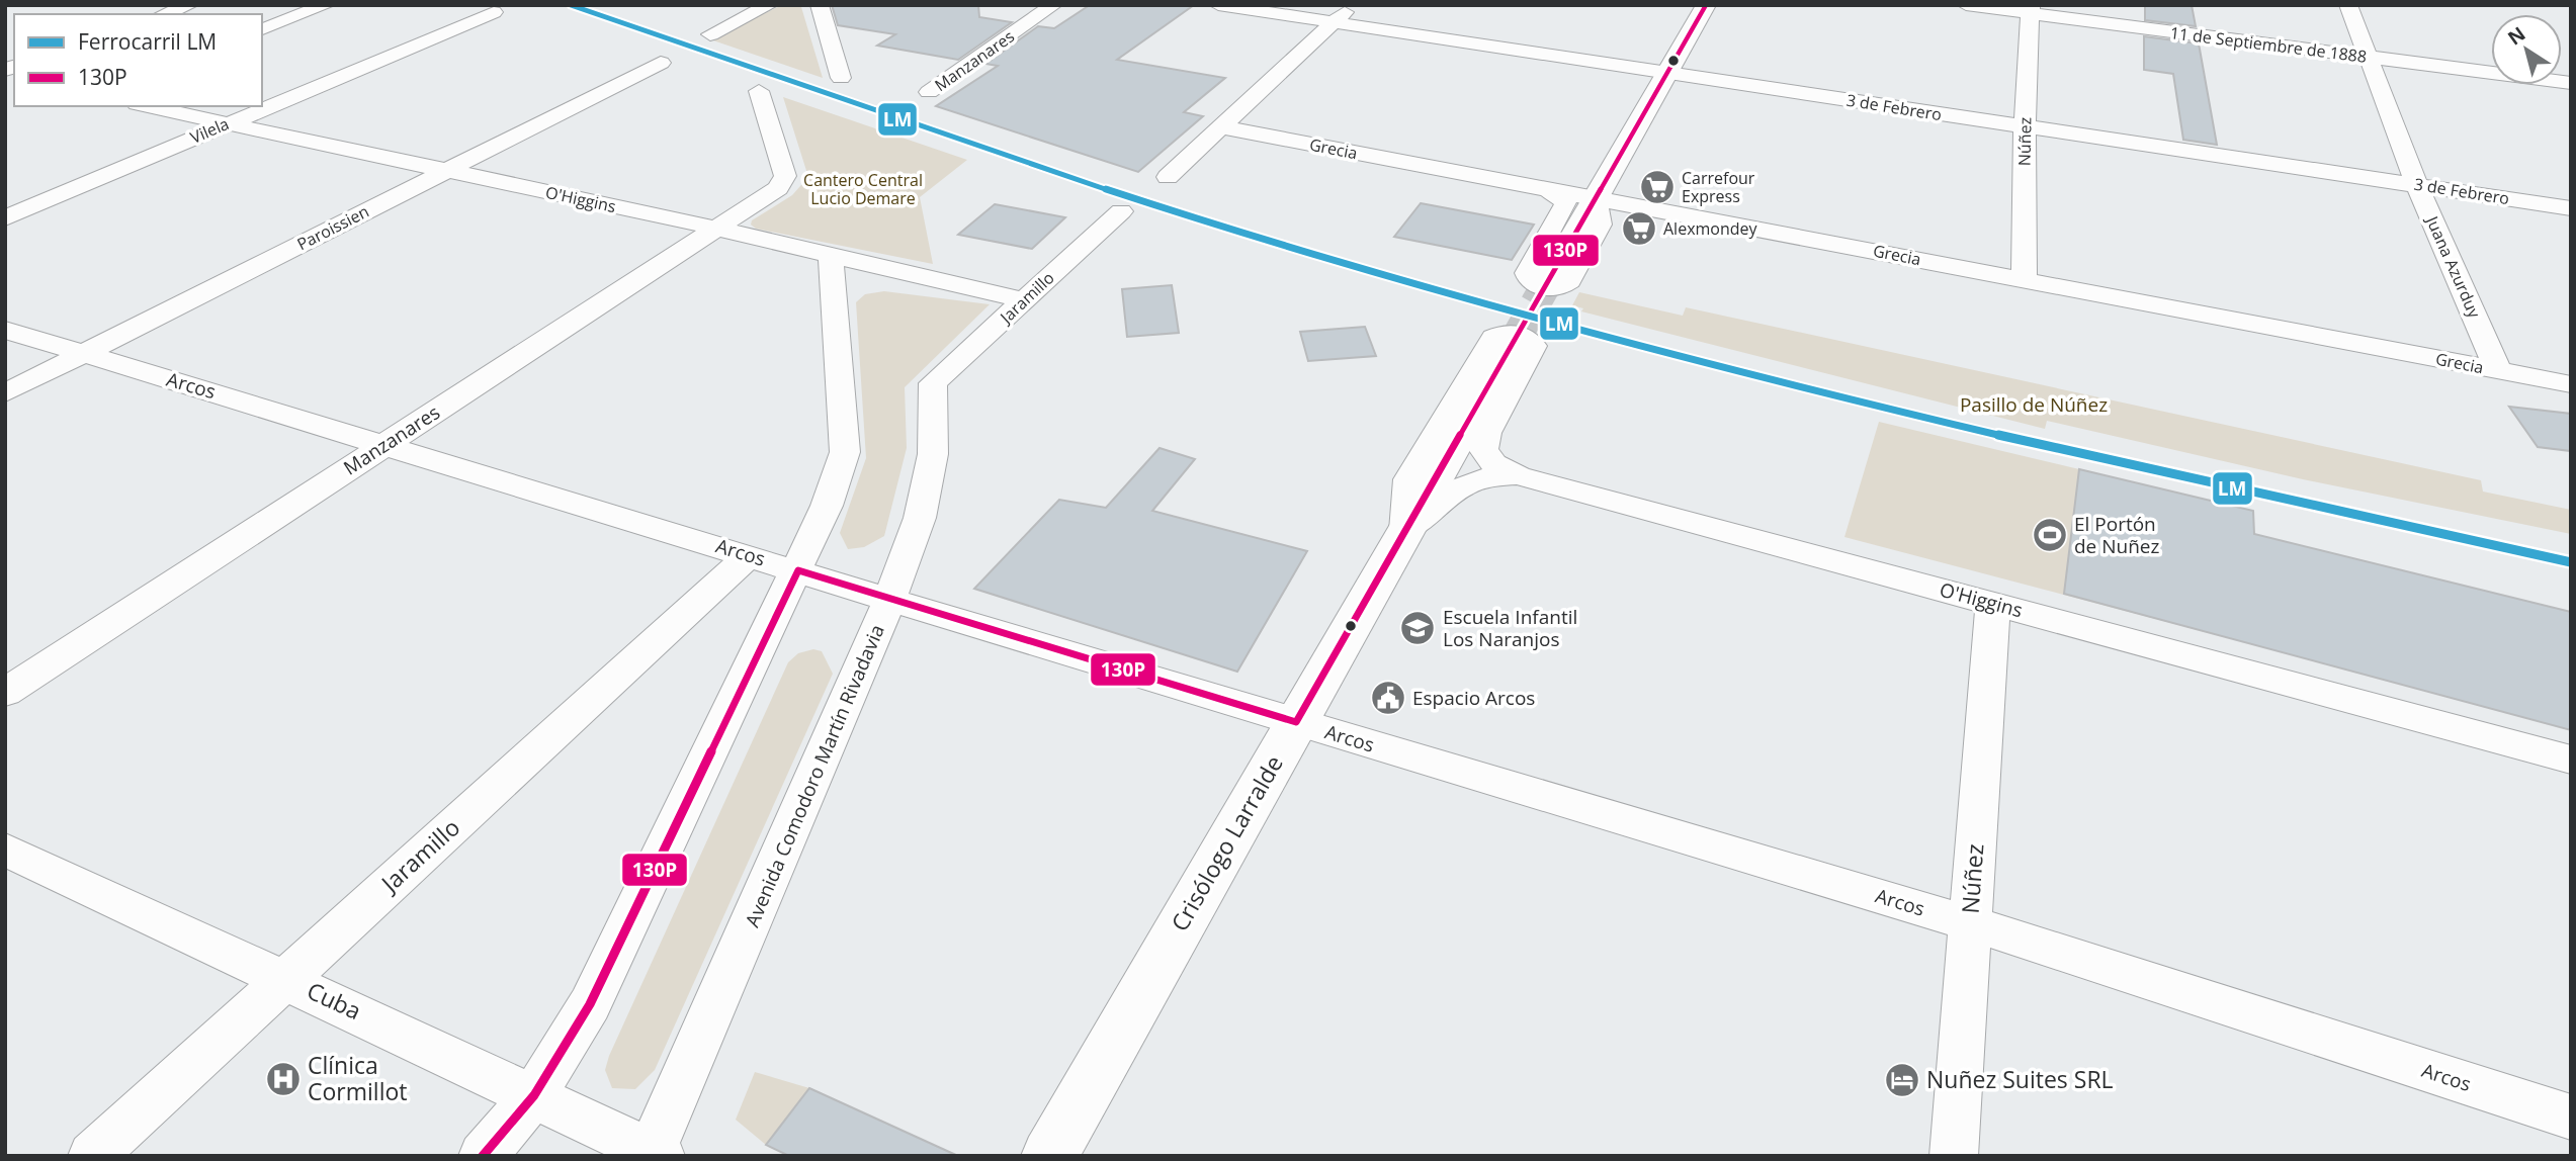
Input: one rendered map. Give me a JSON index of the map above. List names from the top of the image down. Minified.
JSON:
{"streets":{"street":["11 de Septiembre de 1888","Manzanares","3 de Febrero","Vilela","Núñez","Grecia","O'Higgins","Paroissien","Juana Azurduy","Jaramillo","Arcos","Avenida Comodoro Martín Rivadavia","Crisólogo Larralde","Cuba"]},"crossings":[["11 de Septiembre de 1888","Núñez"],["11 de Septiembre de 1888","Juana Azurduy"],["Manzanares","O'Higgins"],["Manzanares","Arcos"],["3 de Febrero","Núñez"],["3 de Febrero","Juana Azurduy"],["Vilela","O'Higgins"],["Núñez","Grecia"],["Núñez","O'Higgins"],["Núñez","Arcos"],["Grecia","Juana Azurduy"],["O'Higgins","Paroissien"],["O'Higgins","Jaramillo"],["O'Higgins","Crisólogo Larralde"],["Paroissien","Arcos"],["Jaramillo","Arcos"],["Jaramillo","Avenida Comodoro Martín Rivadavia"],["Jaramillo","Cuba"],["Arcos","Avenida Comodoro Martín Rivadavia"],["Arcos","Crisólogo Larralde"],["Avenida Comodoro Martín Rivadavia","Cuba"]],"parks":["Cantero Central Lucio Demare","Pasillo de Núñez"],"places":{"supermarket":["Carrefour Express","Alexmondey"],"sports":["El Portón de Nuñez"],"school or university":["Escuela Infantil Los Naranjos"],"public building":["Espacio Arcos"],"hospital":["Clínica Cormillot"],"hotel":["Nuñez Suites SRL"]},"lines":["rail line LM","transit line 130P"],"legend":["Ferrocarril LM","130P"],"north":"top left"}
